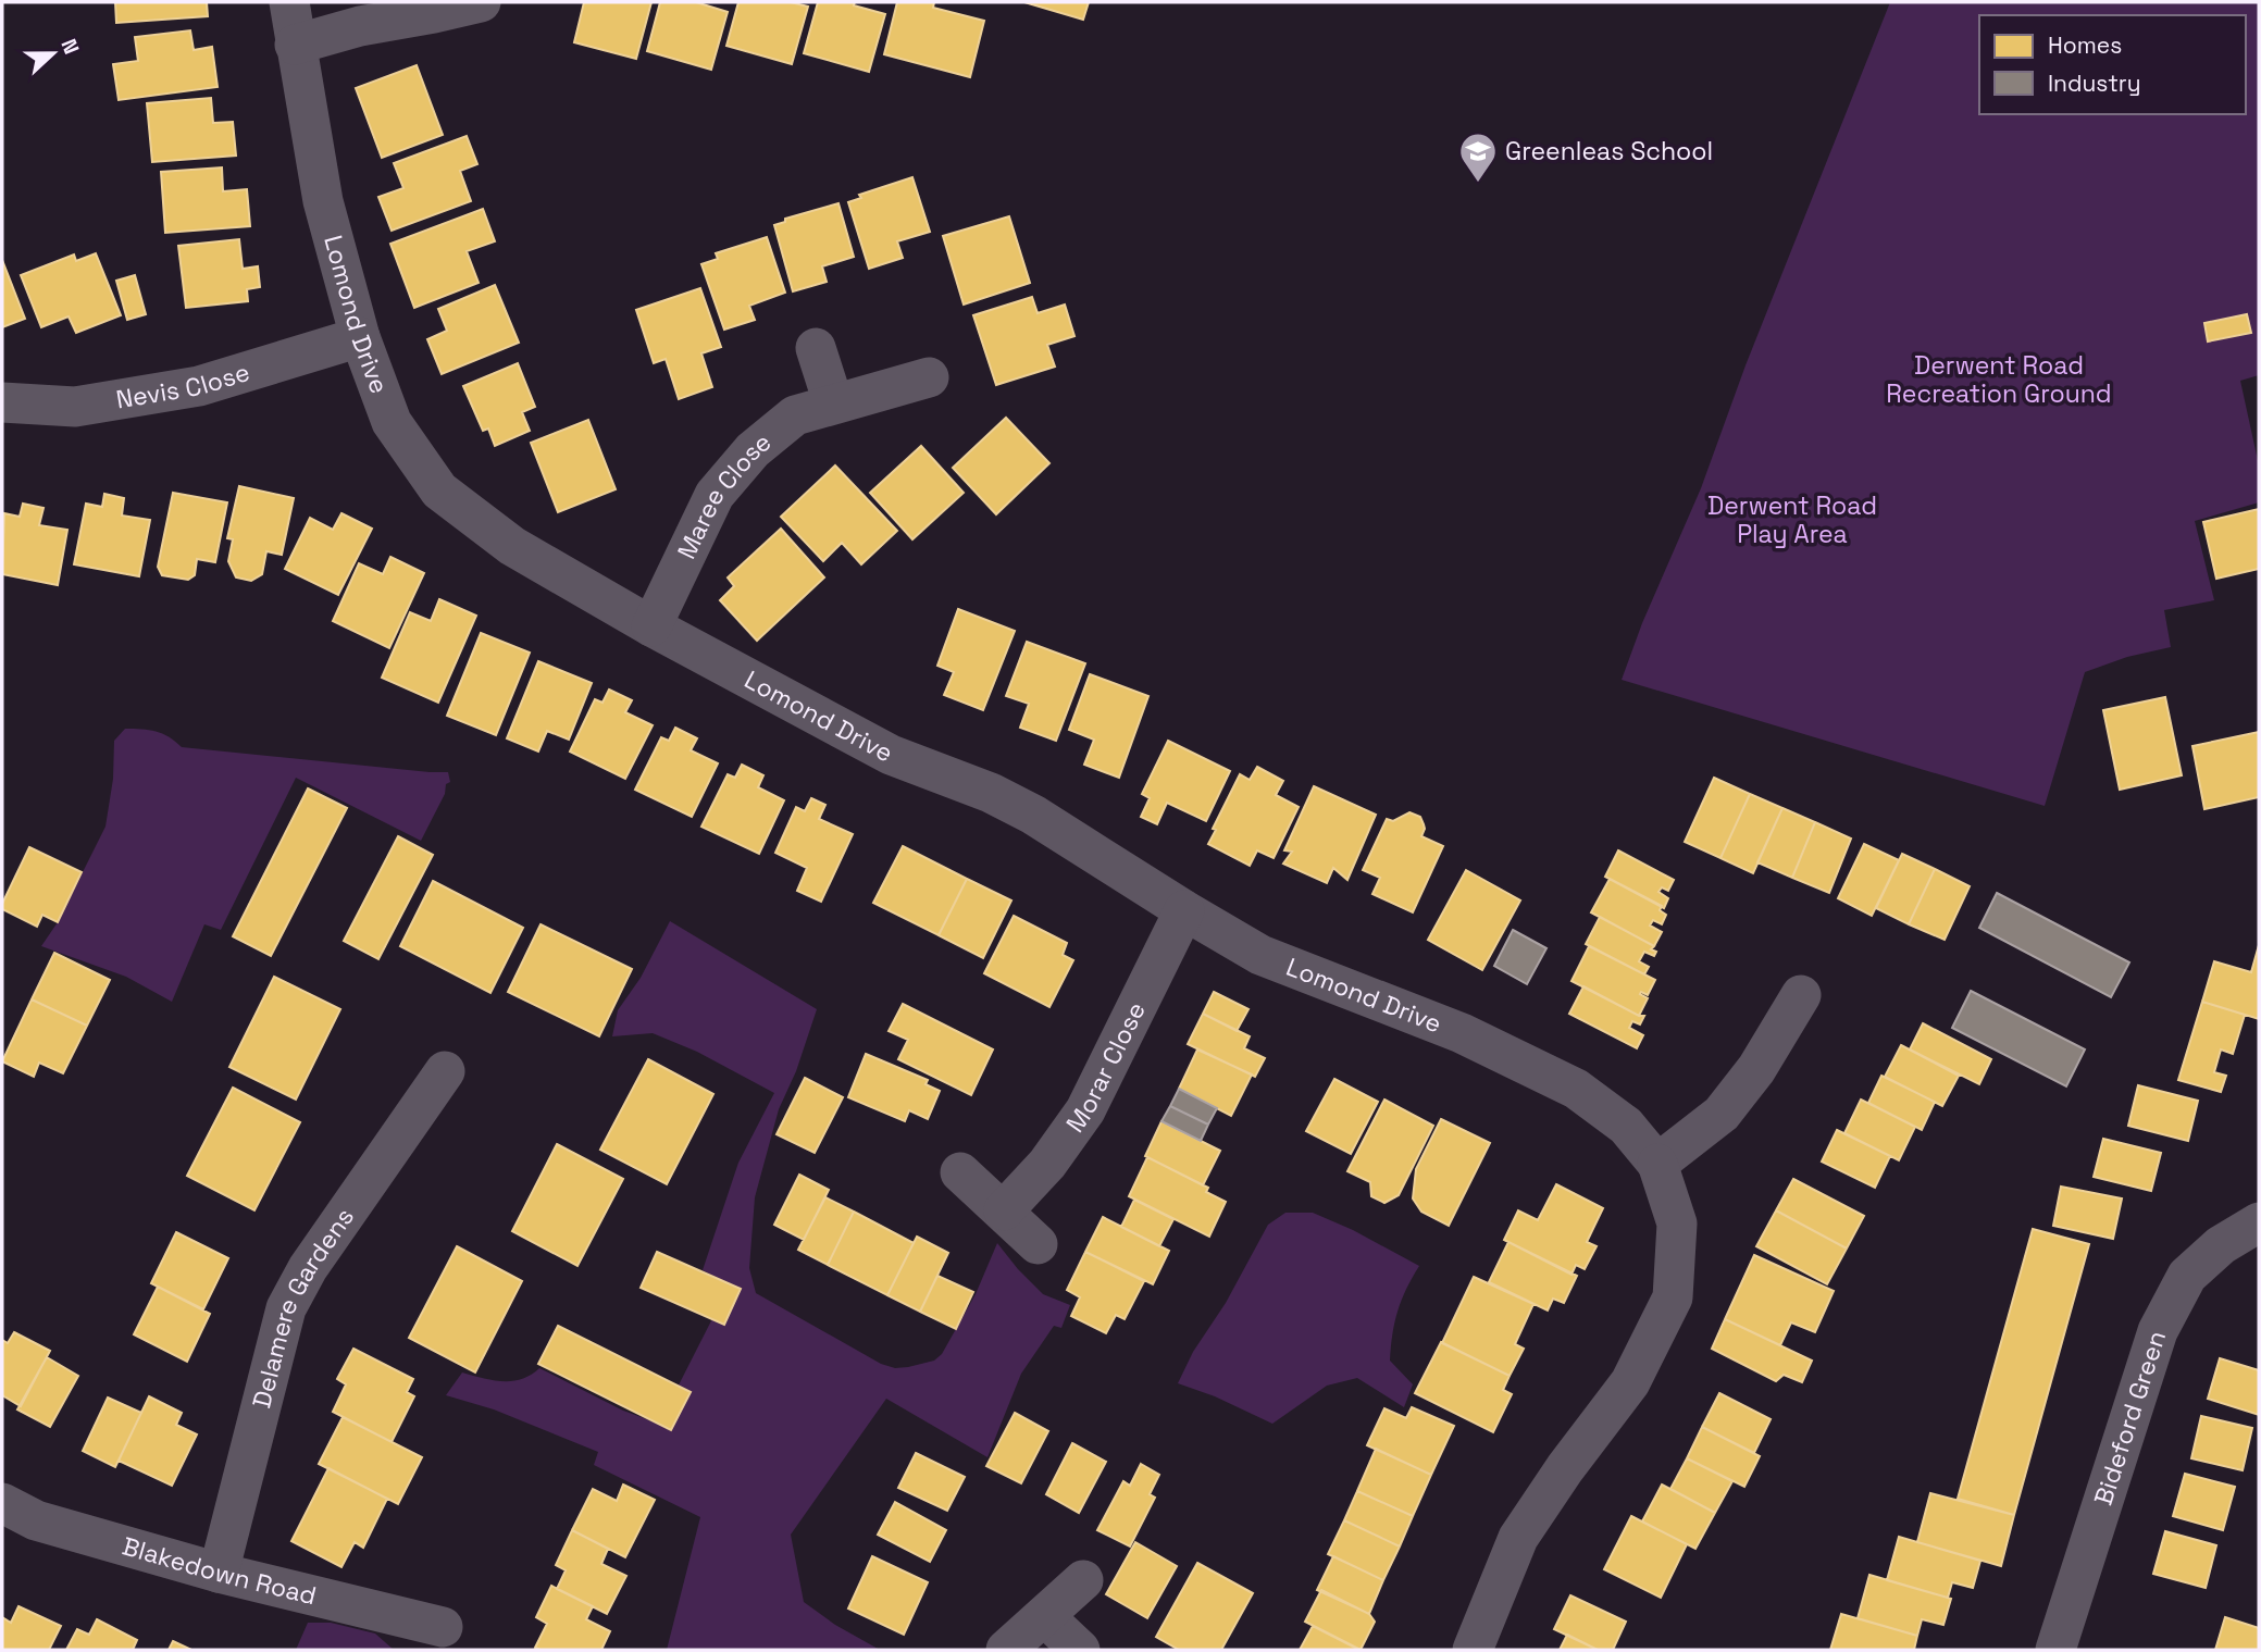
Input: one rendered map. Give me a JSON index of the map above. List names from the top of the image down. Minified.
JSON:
{"streets":{"street":["Lomond Drive","Nevis Close","Maree Close","Morar Close","Delamere Gardens","Bideford Green","Blakedown Road"]},"crossings":[["Lomond Drive","Nevis Close"],["Lomond Drive","Maree Close"],["Lomond Drive","Morar Close"],["Delamere Gardens","Blakedown Road"]],"parks":["Derwent Road Recreation Ground","Derwent Road Play Area"],"places":{"school or university":["Greenleas School"]},"legend":["Homes","Industry"],"north":"right"}
